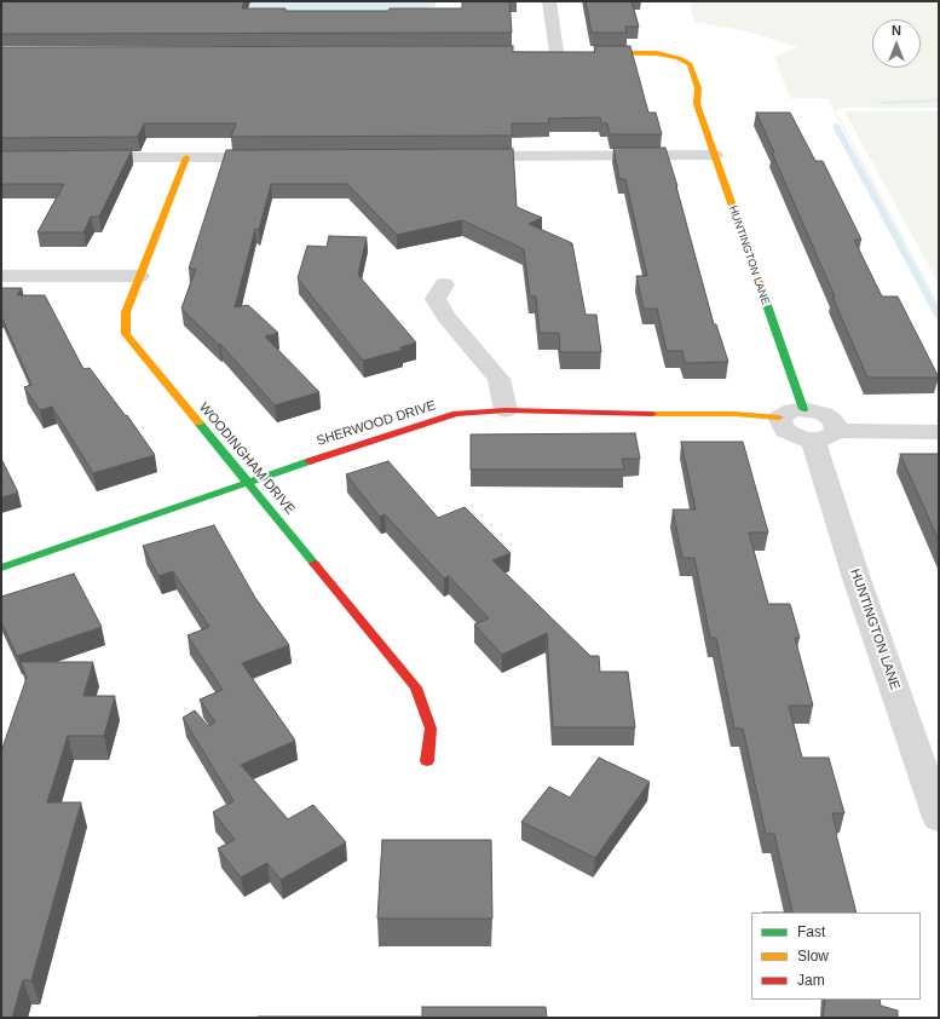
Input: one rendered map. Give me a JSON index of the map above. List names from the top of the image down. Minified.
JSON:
{"streets":{"street":["HUNTINGTON LANE","SHERWOOD DRIVE","WOODINGHAM DRIVE"]},"crossings":[["SHERWOOD DRIVE","WOODINGHAM DRIVE"]],"legend":["Fast","Slow","Jam"],"north":"top"}
